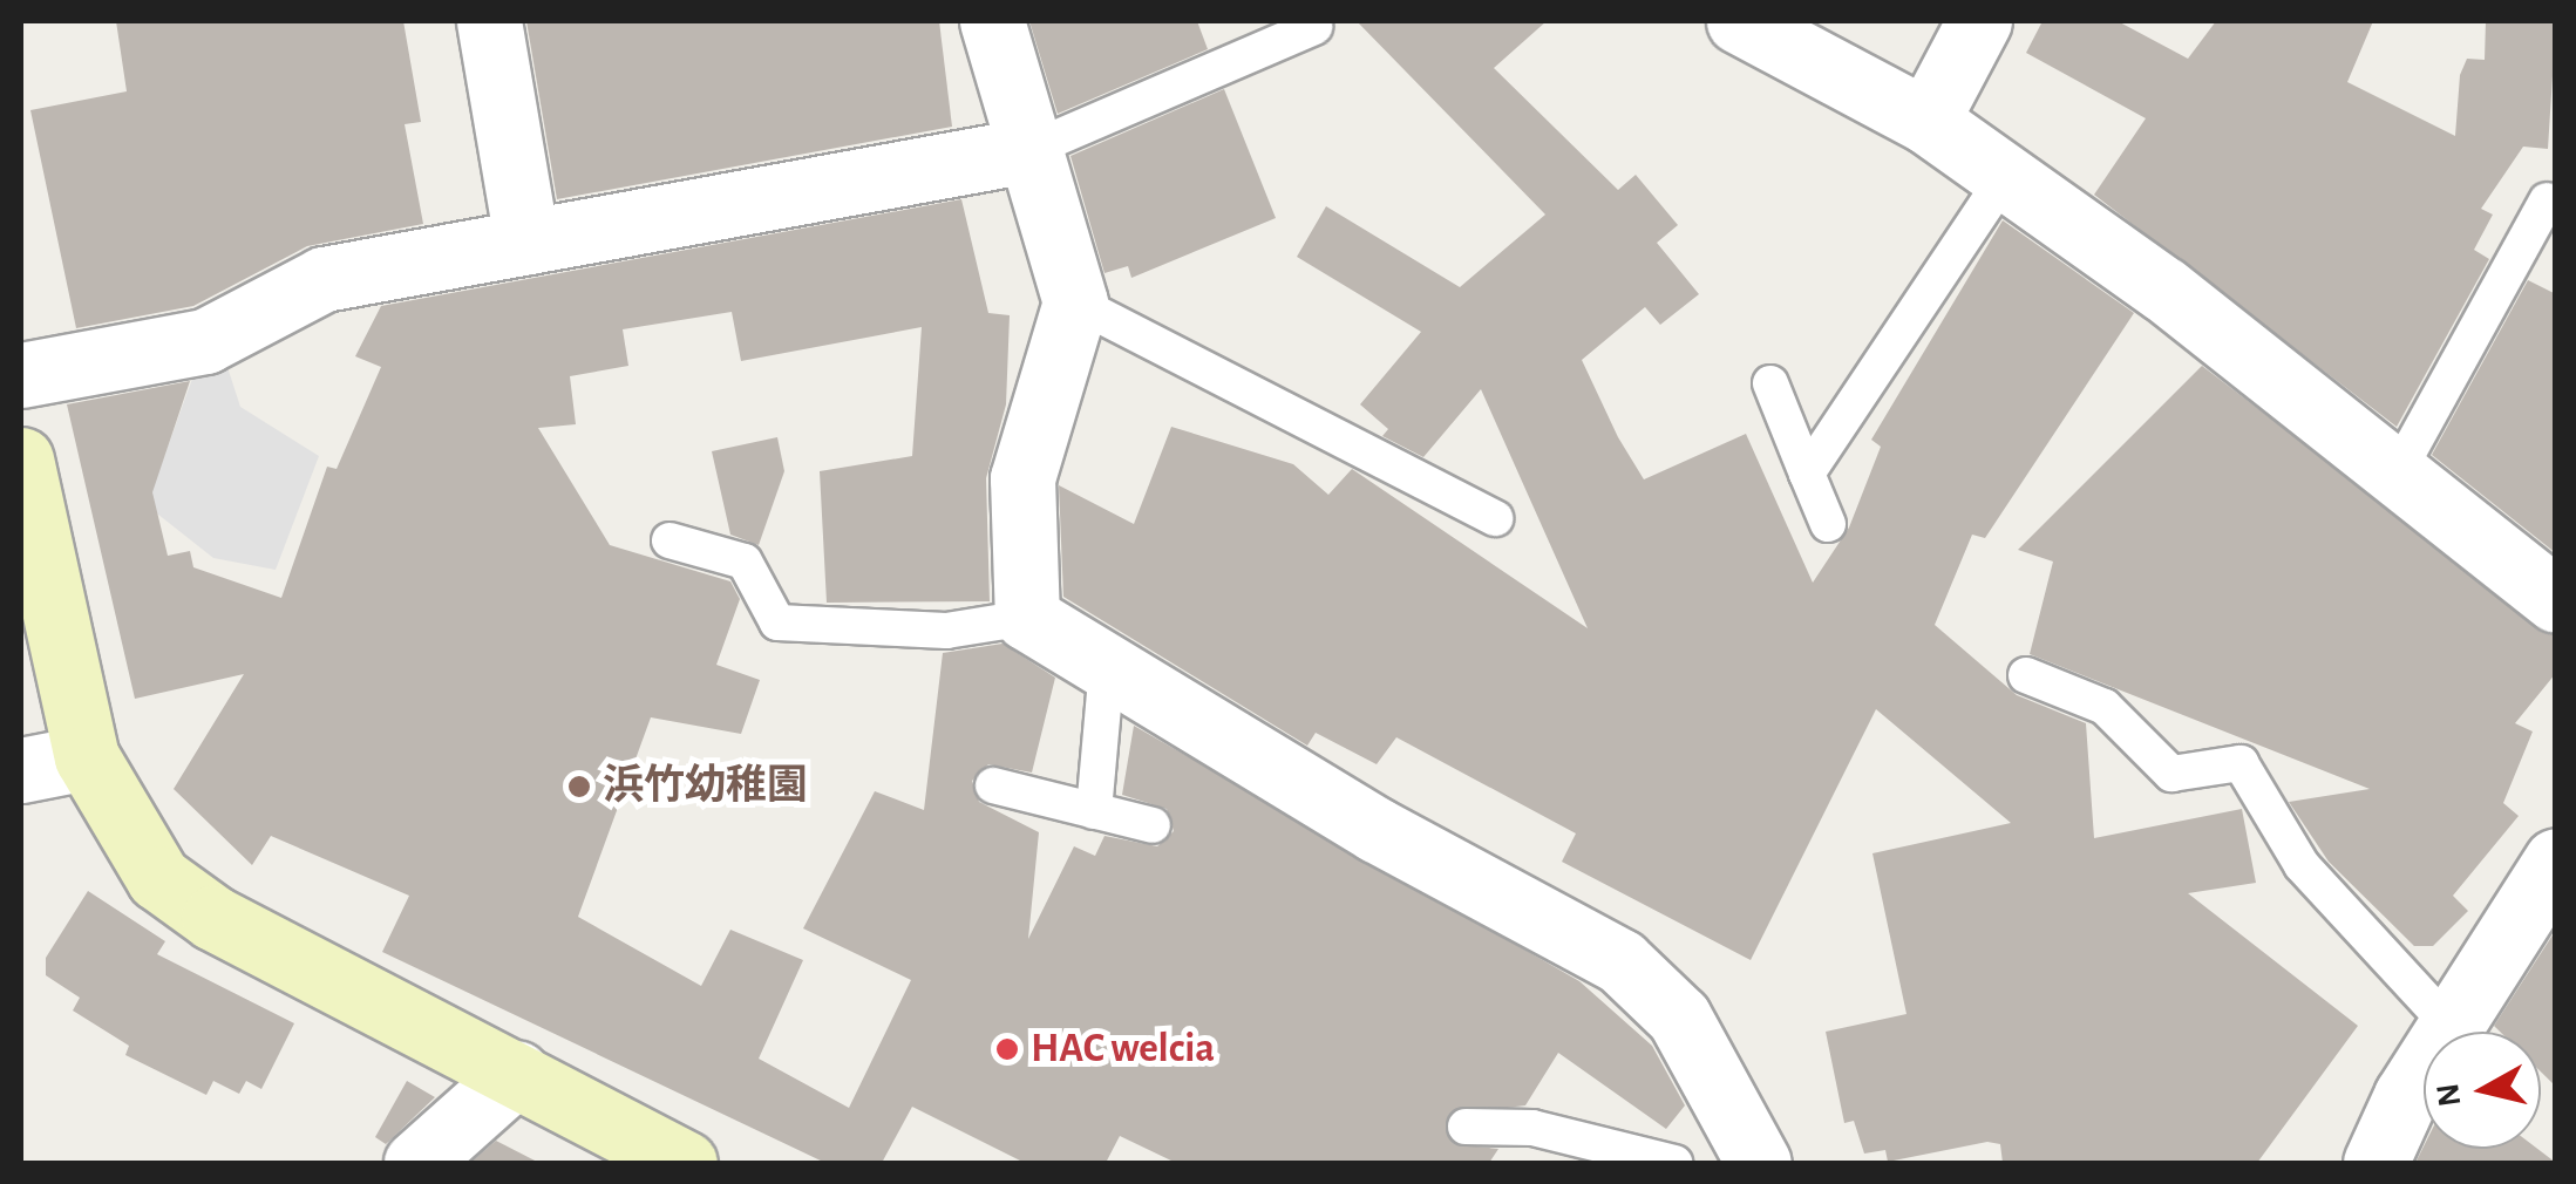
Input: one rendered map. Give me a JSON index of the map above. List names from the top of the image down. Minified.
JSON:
{"places":["浜竹幼稚園","HAC welcia"],"north":"left"}
